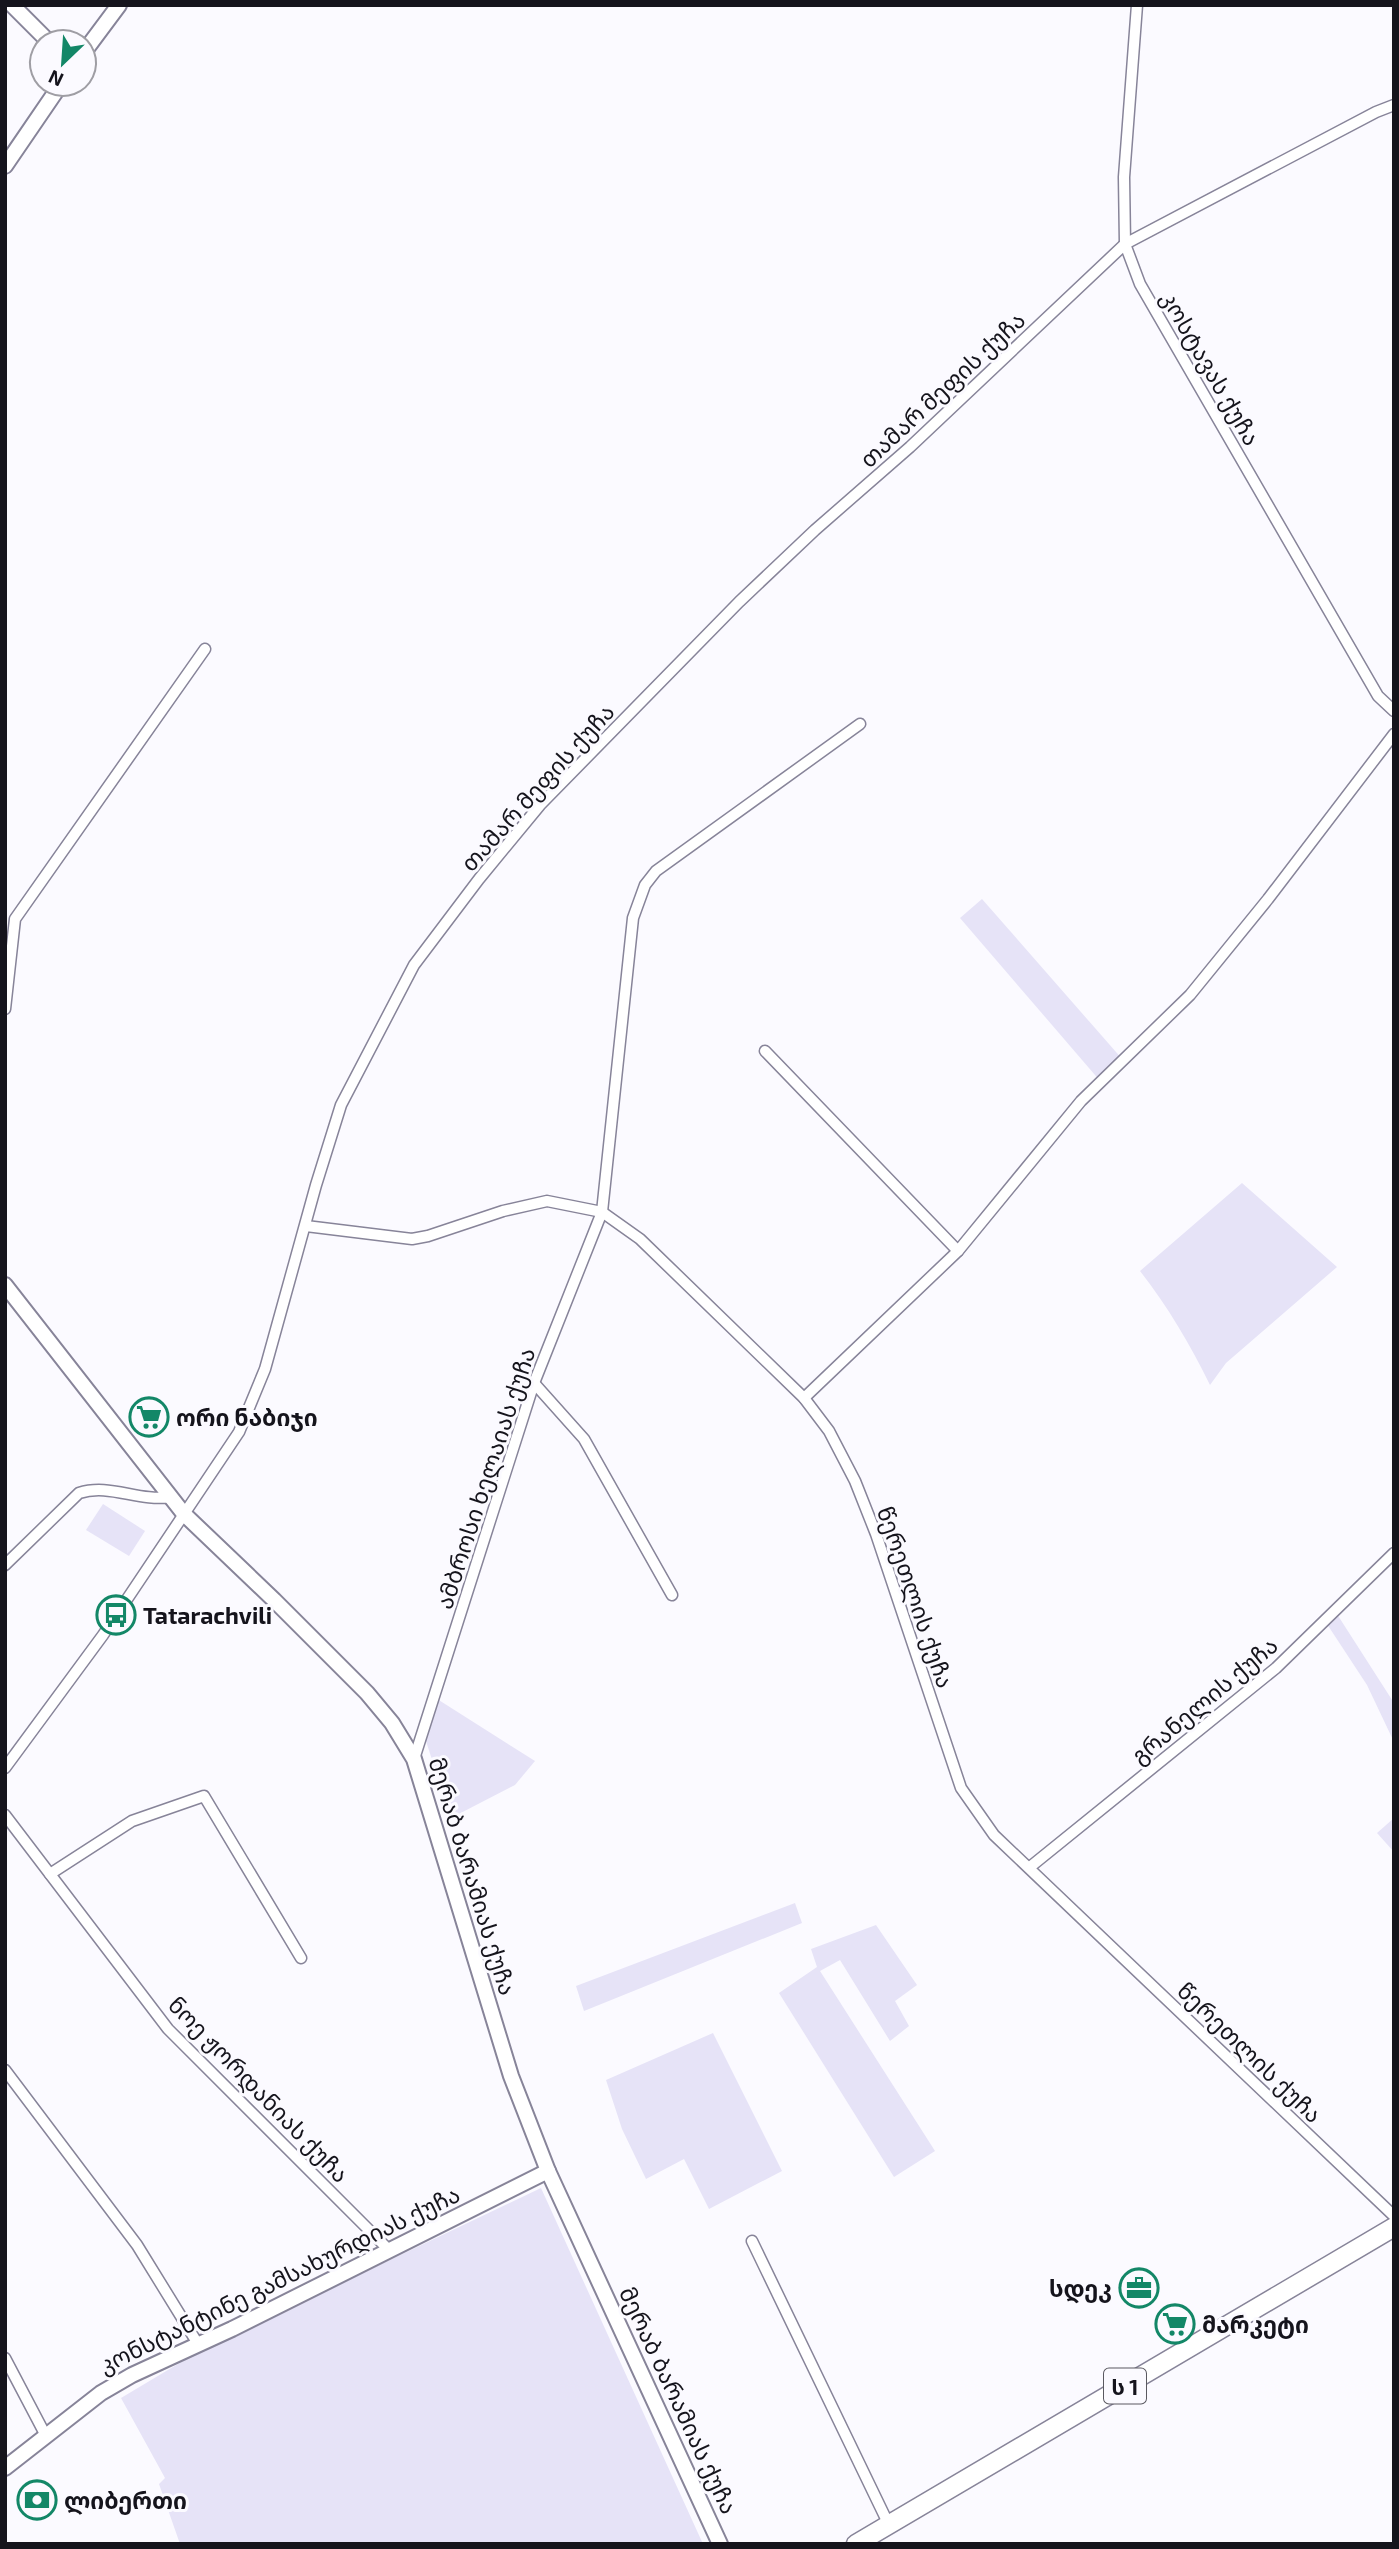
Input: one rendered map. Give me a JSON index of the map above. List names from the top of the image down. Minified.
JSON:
{"streets":{"highway":["ს 1"],"main road":["მერაბ ბარამიას ქუჩა","კონსტანტინე გამსახურდიას ქუჩა"],"street":["კოსტავას ქუჩა","თამარ მეფის ქუჩა","ამბროსი ხელაიას ქუჩა","წერეთლის ქუჩა","გრანელის ქუჩა","ნოე ჟორდანიას ქუჩა"]},"crossings":[["კოსტავას ქუჩა","თამარ მეფის ქუჩა"],["თამარ მეფის ქუჩა","წერეთლის ქუჩა"],["თამარ მეფის ქუჩა","მერაბ ბარამიას ქუჩა"],["ამბროსი ხელაიას ქუჩა","წერეთლის ქუჩა"],["ამბროსი ხელაიას ქუჩა","მერაბ ბარამიას ქუჩა"],["წერეთლის ქუჩა","გრანელის ქუჩა"],["მერაბ ბარამიას ქუჩა","კონსტანტინე გამსახურდიას ქუჩა"],["ნოე ჟორდანიას ქუჩა","კონსტანტინე გამსახურდიას ქუჩა"]],"places":{"supermarket":["ორი ნაბიჯი","მარკეტი"],"bus stop":["Tatarachvili"],"office":["სდეკ"],"bank":["ლიბერთი"]},"north":"bottom left"}
